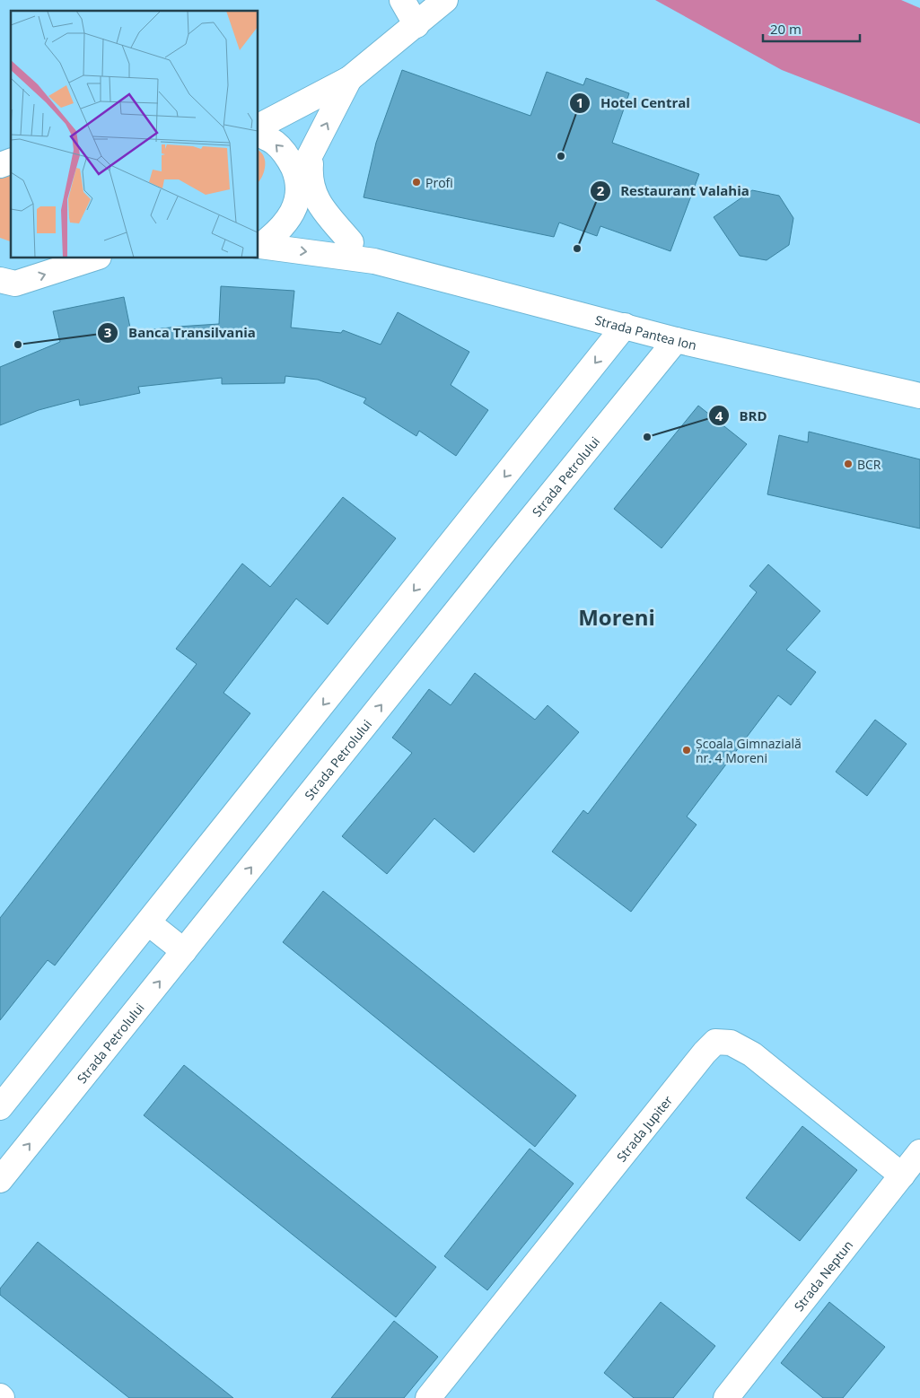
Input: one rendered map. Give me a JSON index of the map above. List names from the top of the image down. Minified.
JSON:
{"streets":{"street":["Strada Pantea Ion","Strada Petrolului","Strada Jupiter","Strada Neptun"]},"crossings":[["Strada Pantea Ion","Strada Petrolului"],["Strada Jupiter","Strada Neptun"]],"districts":["Moreni"],"places":["Hotel Central","Profi","Restaurant Valahia","Banca Transilvania","BRD","BCR","Școala Gimnazială nr. 4 Moreni"],"scale_bar":"20 m"}
